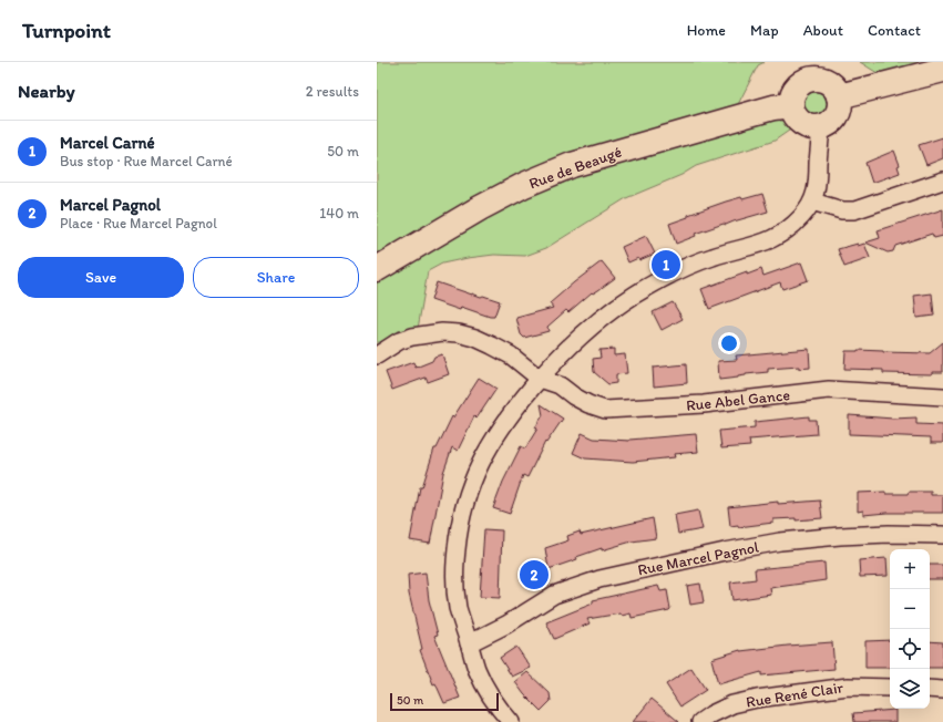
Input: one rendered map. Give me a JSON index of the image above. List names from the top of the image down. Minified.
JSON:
{"streets":{"street":["Rue de Beaugé","Rue Abel Gance","Rue Marcel Pagnol","Rue René Clair"]},"scale_bar":"50 m","page":{"header":"Turnpoint","nav":["Home","Map","About","Contact"],"heading":["Nearby","2 results"],"list":[{"mark":"1","name":"Marcel Carné","note":"Bus stop · Rue Marcel Carné","value":"50 m"},{"mark":"2","name":"Marcel Pagnol","note":"Place · Rue Marcel Pagnol","value":"140 m"}],"buttons":["Save","Share"],"pins":["1","2"],"map_buttons":["+","−"],"scale":"50 m"}}
